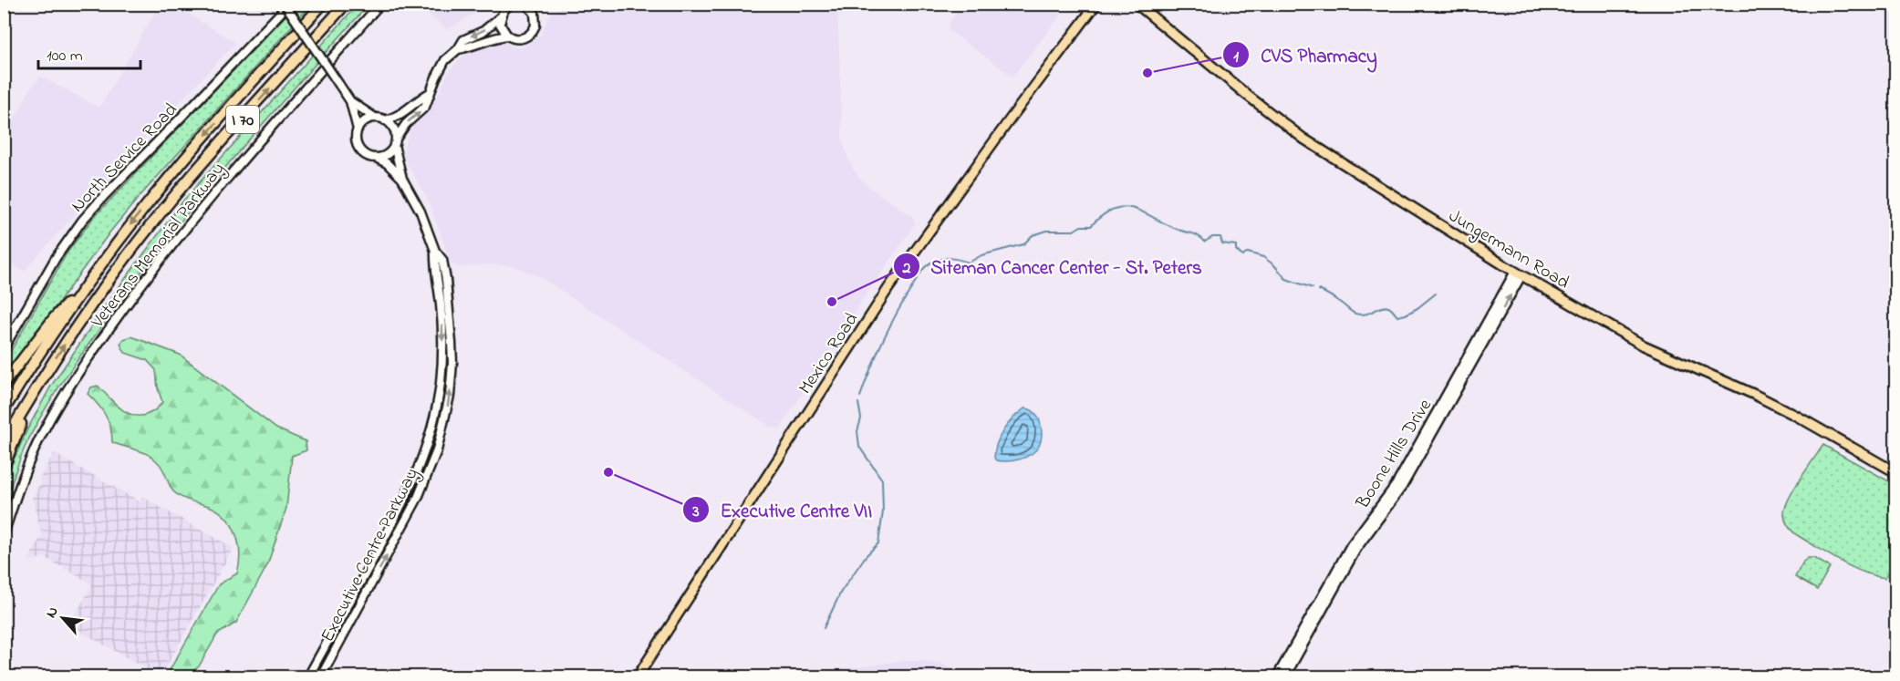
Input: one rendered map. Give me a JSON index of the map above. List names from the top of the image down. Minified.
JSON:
{"streets":{"highway":["I 70"],"main road":["Jungermann Road","Mexico Road"],"street":["North Service Road","Veterans Memorial Parkway","Boone Hills Drive","Executive Centre Parkway"]},"crossings":[["Jungermann Road","Boone Hills Drive"]],"places":["CVS Pharmacy","Siteman Cancer Center - St. Peters","Executive Centre VII"],"scale_bar":"100 m","north":"top left"}
